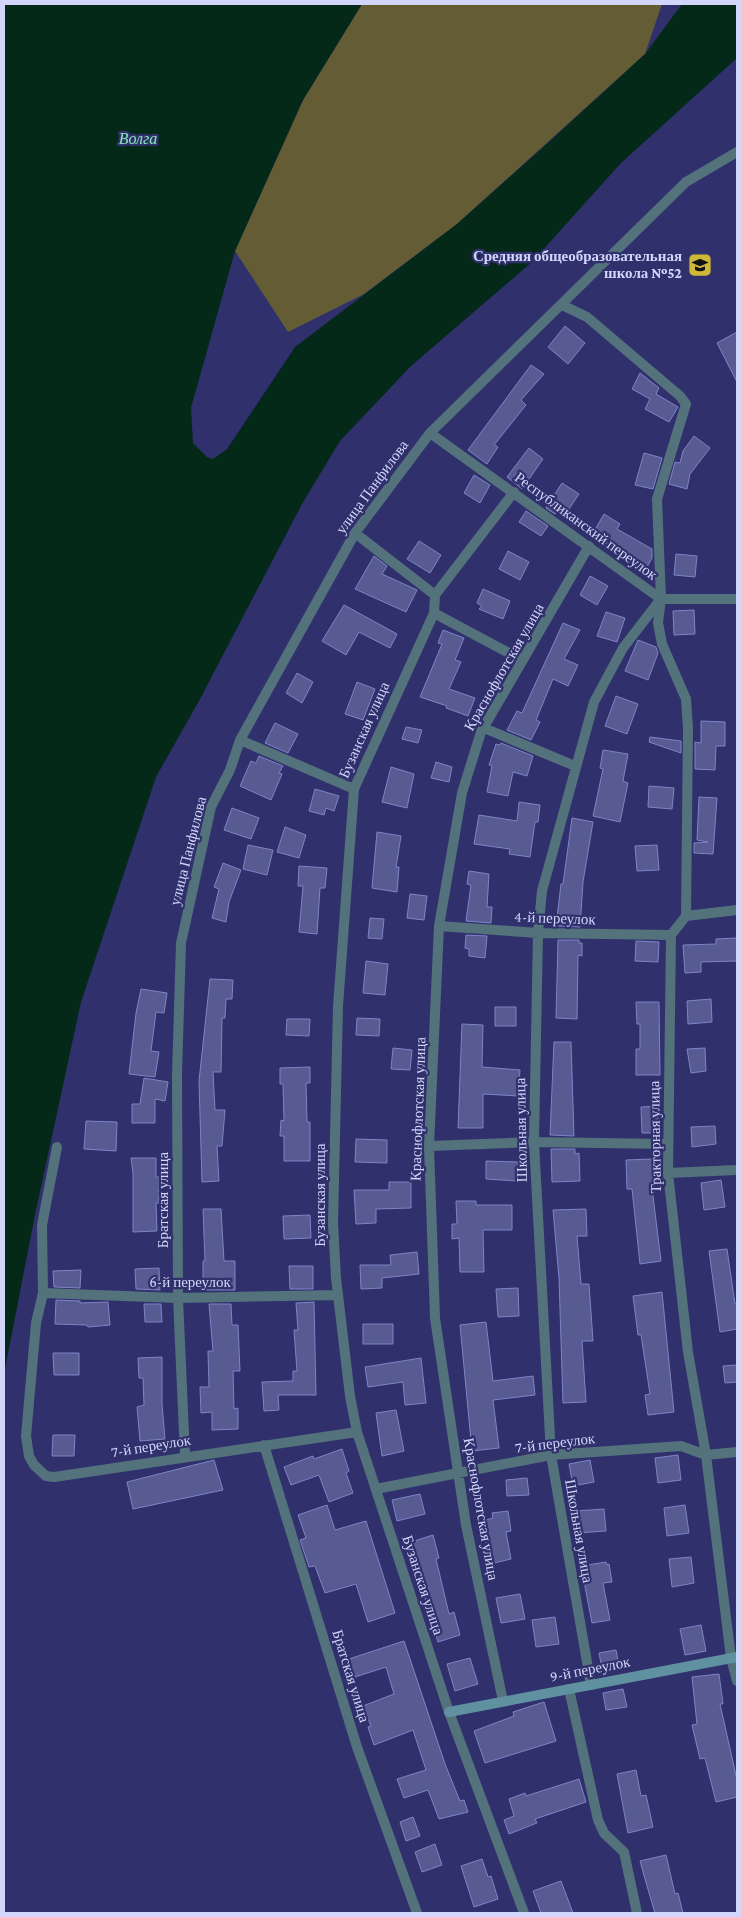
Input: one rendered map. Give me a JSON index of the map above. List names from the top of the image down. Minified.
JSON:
{"streets":{"street":["улица Панфилова","Республиканский переулок","Краснофлотская улица","Бузанская улица","4-й переулок","Школьная улица","Тракторная улица","Братская улица","6-й переулок","7-й переулок","9-й переулок"]},"crossings":[["улица Панфилова","Республиканский переулок"],["улица Панфилова","Братская улица"],["Республиканский переулок","Краснофлотская улица"],["Республиканский переулок","Школьная улица"],["Краснофлотская улица","4-й переулок"],["Краснофлотская улица","7-й переулок"],["Краснофлотская улица","9-й переулок"],["Бузанская улица","6-й переулок"],["Бузанская улица","7-й переулок"],["Бузанская улица","9-й переулок"],["4-й переулок","Школьная улица"],["4-й переулок","Тракторная улица"],["Школьная улица","7-й переулок"],["Школьная улица","9-й переулок"],["Тракторная улица","7-й переулок"],["Тракторная улица","9-й переулок"],["Братская улица","6-й переулок"],["Братская улица","7-й переулок"],["6-й переулок","7-й переулок"]],"water":["Волга"],"places":{"school or university":["Средняя общеобразовательная школа №52"]}}
